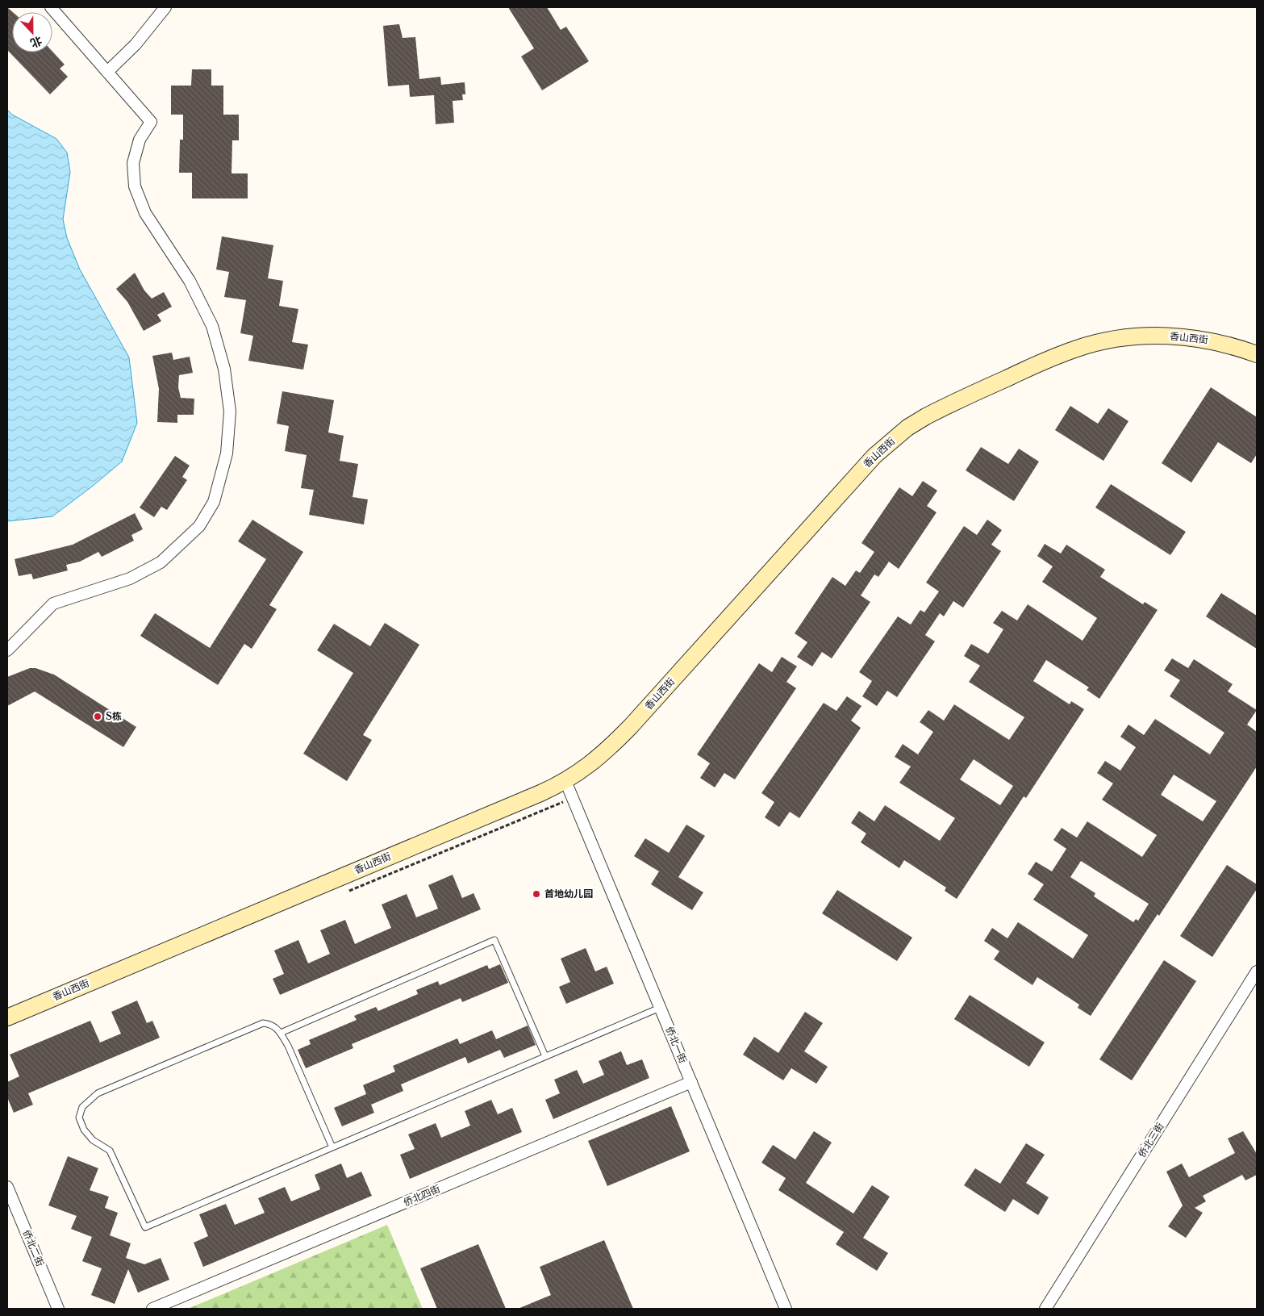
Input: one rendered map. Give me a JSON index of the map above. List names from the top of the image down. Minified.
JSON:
{"streets":{"street":["香山西街","侨北一街","侨北三街","侨北四街","侨北二街"]},"crossings":[["香山西街","侨北一街"],["侨北一街","侨北四街"]],"places":["S栋","首地幼儿园"],"north":"bottom"}
